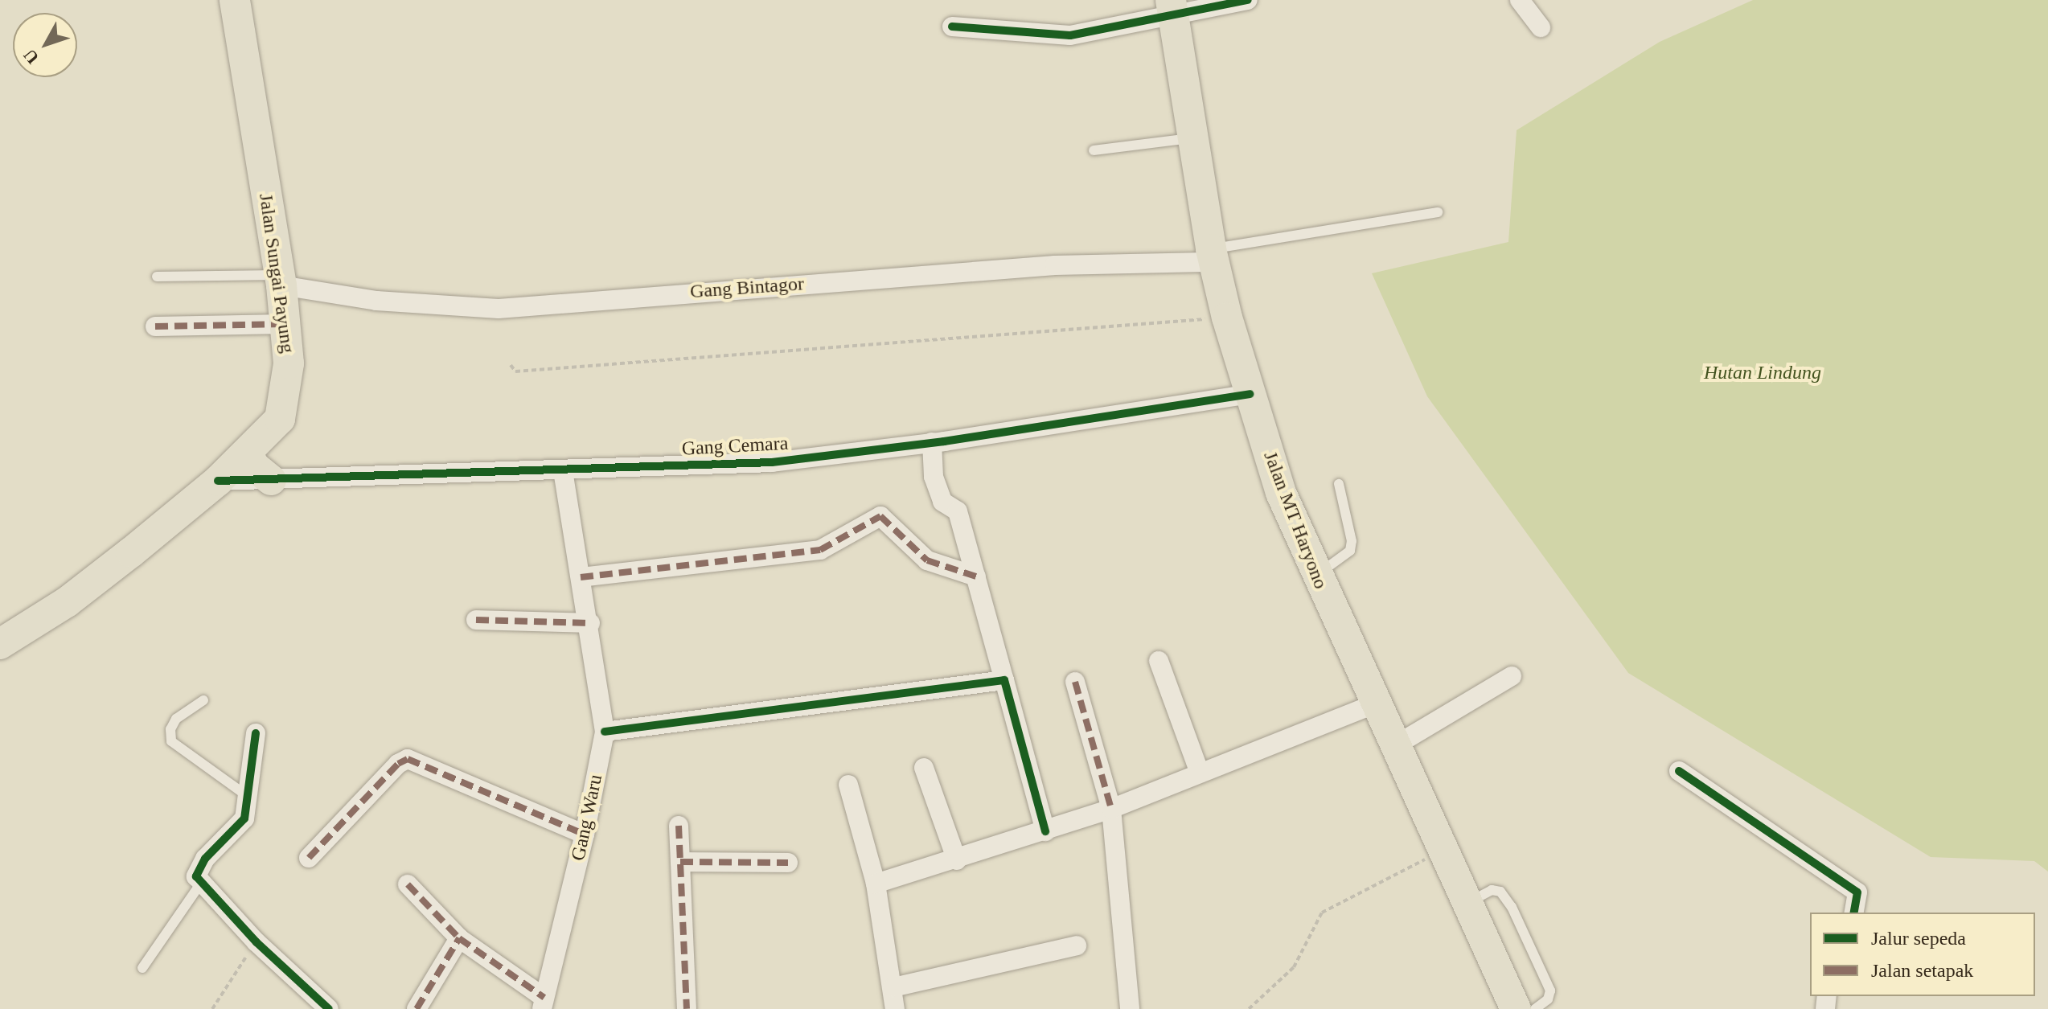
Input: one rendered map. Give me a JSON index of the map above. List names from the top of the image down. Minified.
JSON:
{"streets":{"main road":["Jalan Sungai Payung","Jalan MT Haryono"],"street":["Gang Bintagor","Gang Cemara","Gang Waru"]},"crossings":[["Jalan Sungai Payung","Gang Bintagor"],["Jalan Sungai Payung","Gang Cemara"],["Gang Bintagor","Jalan MT Haryono"],["Gang Cemara","Jalan MT Haryono"]],"parks":["Hutan Lindung"],"legend":["Jalur sepeda","Jalan setapak"],"north":"bottom left"}
